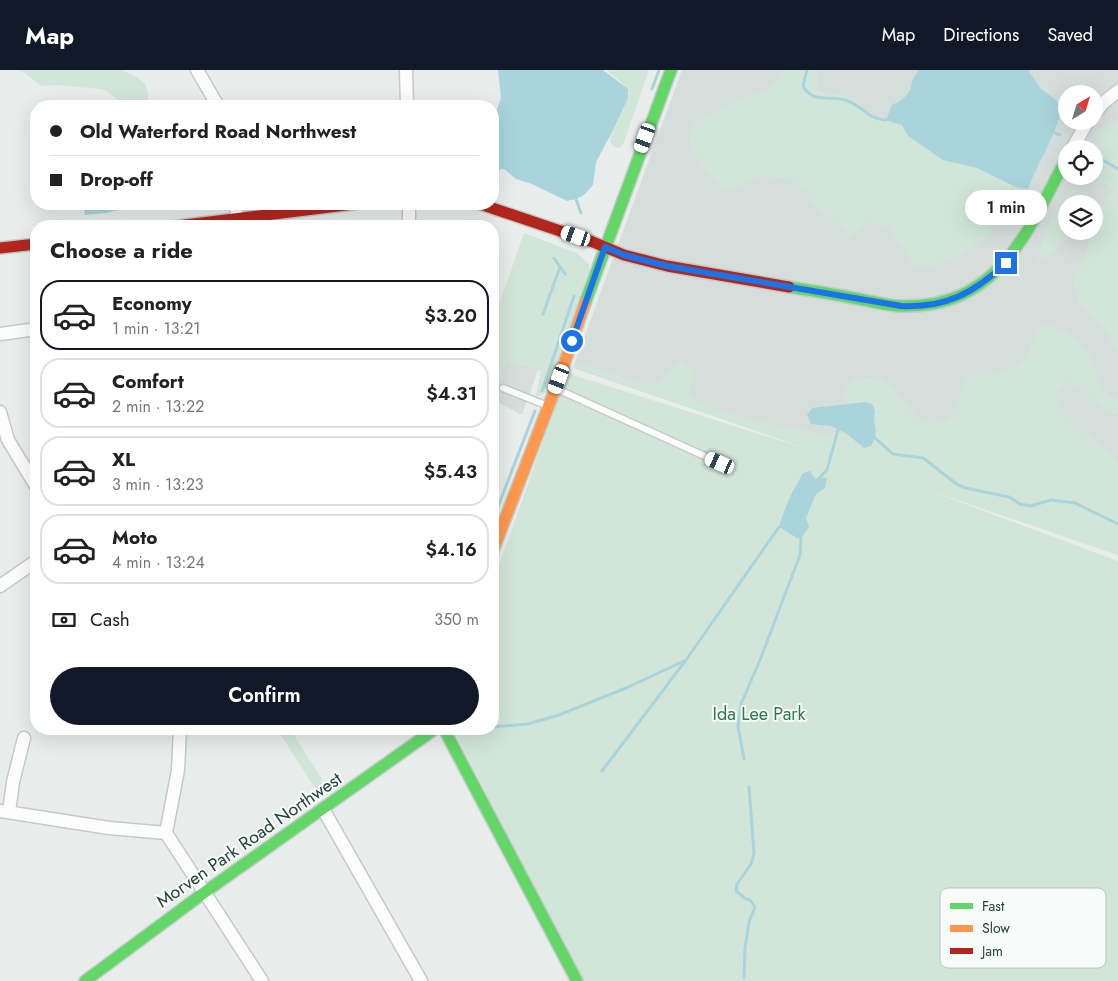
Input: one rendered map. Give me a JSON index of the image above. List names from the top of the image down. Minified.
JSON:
{"streets":{"street":["Morven Park Road Northwest"]},"parks":["Ida Lee Park"],"legend":["Fast","Slow","Jam"],"north":"top right","page":{"header":"Map","nav":["Map","Directions","Saved"],"banner":["Old Waterford Road Northwest","Drop-off"],"bubble":"1 min","heading":"Choose a ride","list":[{"name":"Economy","note":"1 min · 13:21","value":"$3.20"},{"name":"Comfort","note":"2 min · 13:22","value":"$4.31"},{"name":"XL","note":"3 min · 13:23","value":"$5.43"},{"name":"Moto","note":"4 min · 13:24","value":"$4.16"}],"pay":["Cash","350 m"],"buttons":"Confirm"}}
